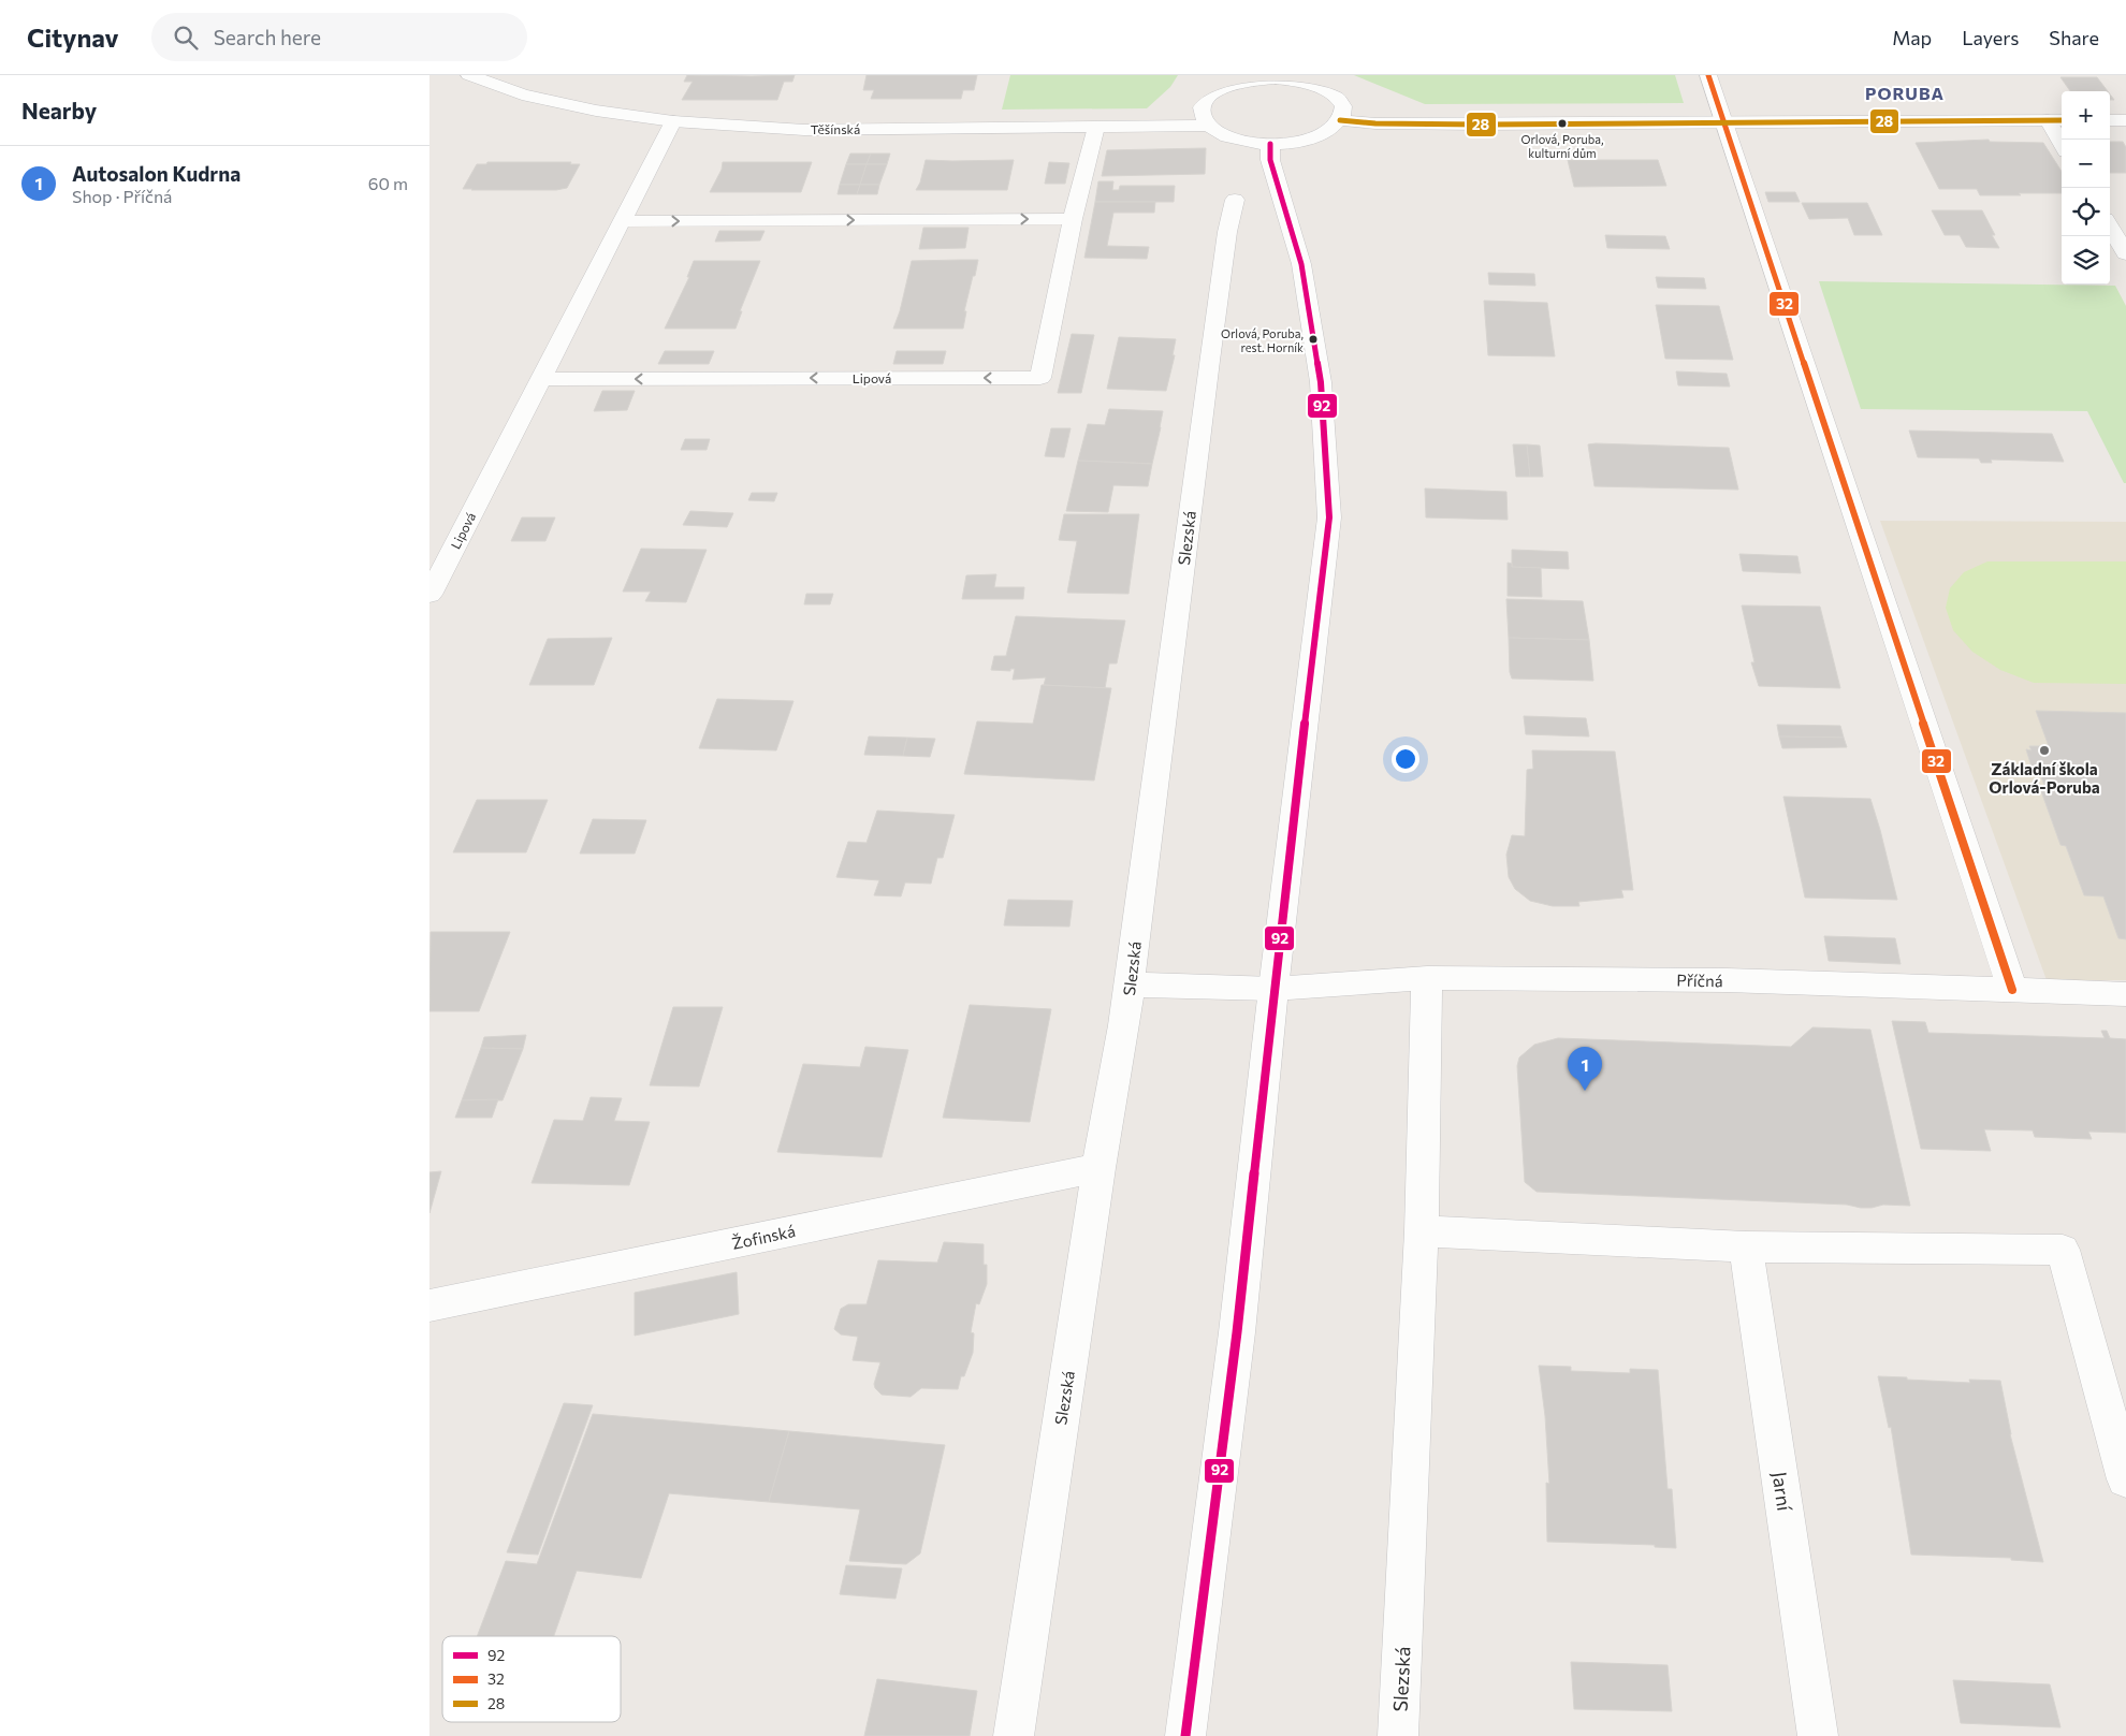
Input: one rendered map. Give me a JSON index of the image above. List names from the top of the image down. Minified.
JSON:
{"streets":{"street":["Těšínská","Lipová","Slezská","Příčná","Žofinská","Jarní"]},"crossings":[["Těšínská","Lipová"],["Slezská","Příčná"],["Slezská","Žofinská"]],"districts":["PORUBA"],"places":["Orlová, Poruba, kulturní dům","Orlová, Poruba, rest. Horník","Základní škola Orlová-Poruba"],"lines":["transit line 32","transit line 28","transit line 92"],"legend":["92","32","28"],"page":{"header":"Citynav","search":"Search here","nav":["Map","Layers","Share"],"heading":"Nearby","map_buttons":["+","−"],"list":[{"mark":"1","name":"Autosalon Kudrna","note":"Shop · Příčná","value":"60 m"}],"pins":"1"}}
